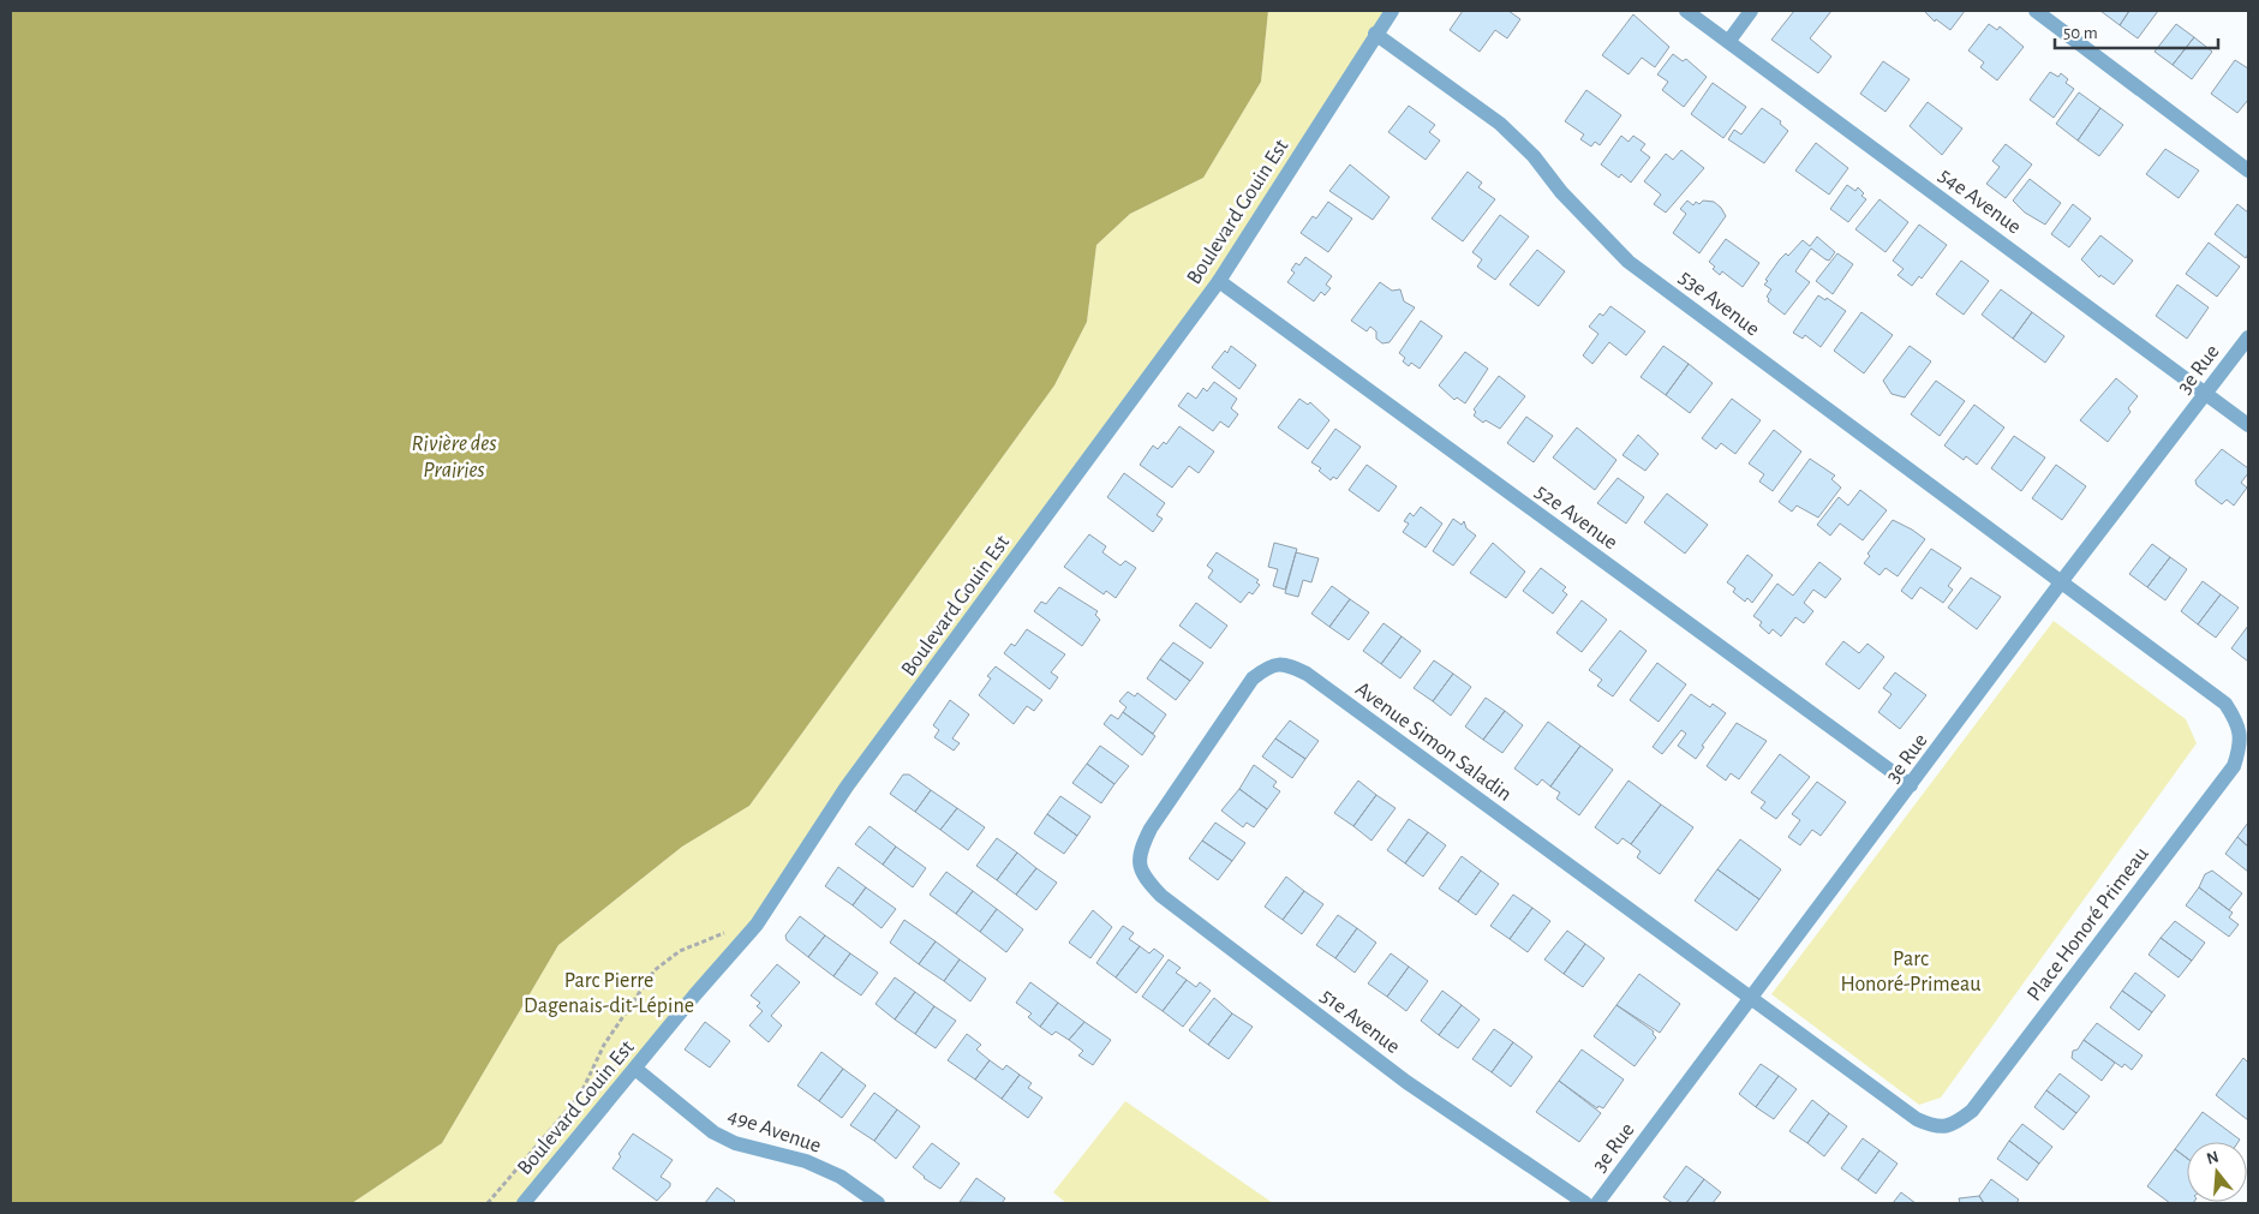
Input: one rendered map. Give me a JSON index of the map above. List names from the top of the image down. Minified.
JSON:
{"streets":{"street":["54e Avenue","Boulevard Gouin Est","53e Avenue","3e Rue","52e Avenue","Avenue Simon Saladin","Place Honoré Primeau","51e Avenue","49e Avenue"]},"crossings":[["54e Avenue","3e Rue"],["Boulevard Gouin Est","53e Avenue"],["Boulevard Gouin Est","52e Avenue"],["Boulevard Gouin Est","49e Avenue"],["53e Avenue","3e Rue"],["53e Avenue","Place Honoré Primeau"],["3e Rue","52e Avenue"],["3e Rue","Avenue Simon Saladin"],["3e Rue","Place Honoré Primeau"],["Avenue Simon Saladin","Place Honoré Primeau"],["Avenue Simon Saladin","51e Avenue"]],"water":["Rivière des Prairies"],"parks":["Parc Honoré-Primeau","Parc Pierre Dagenais-dit-Lépine"],"scale_bar":"50 m","north":"top"}
